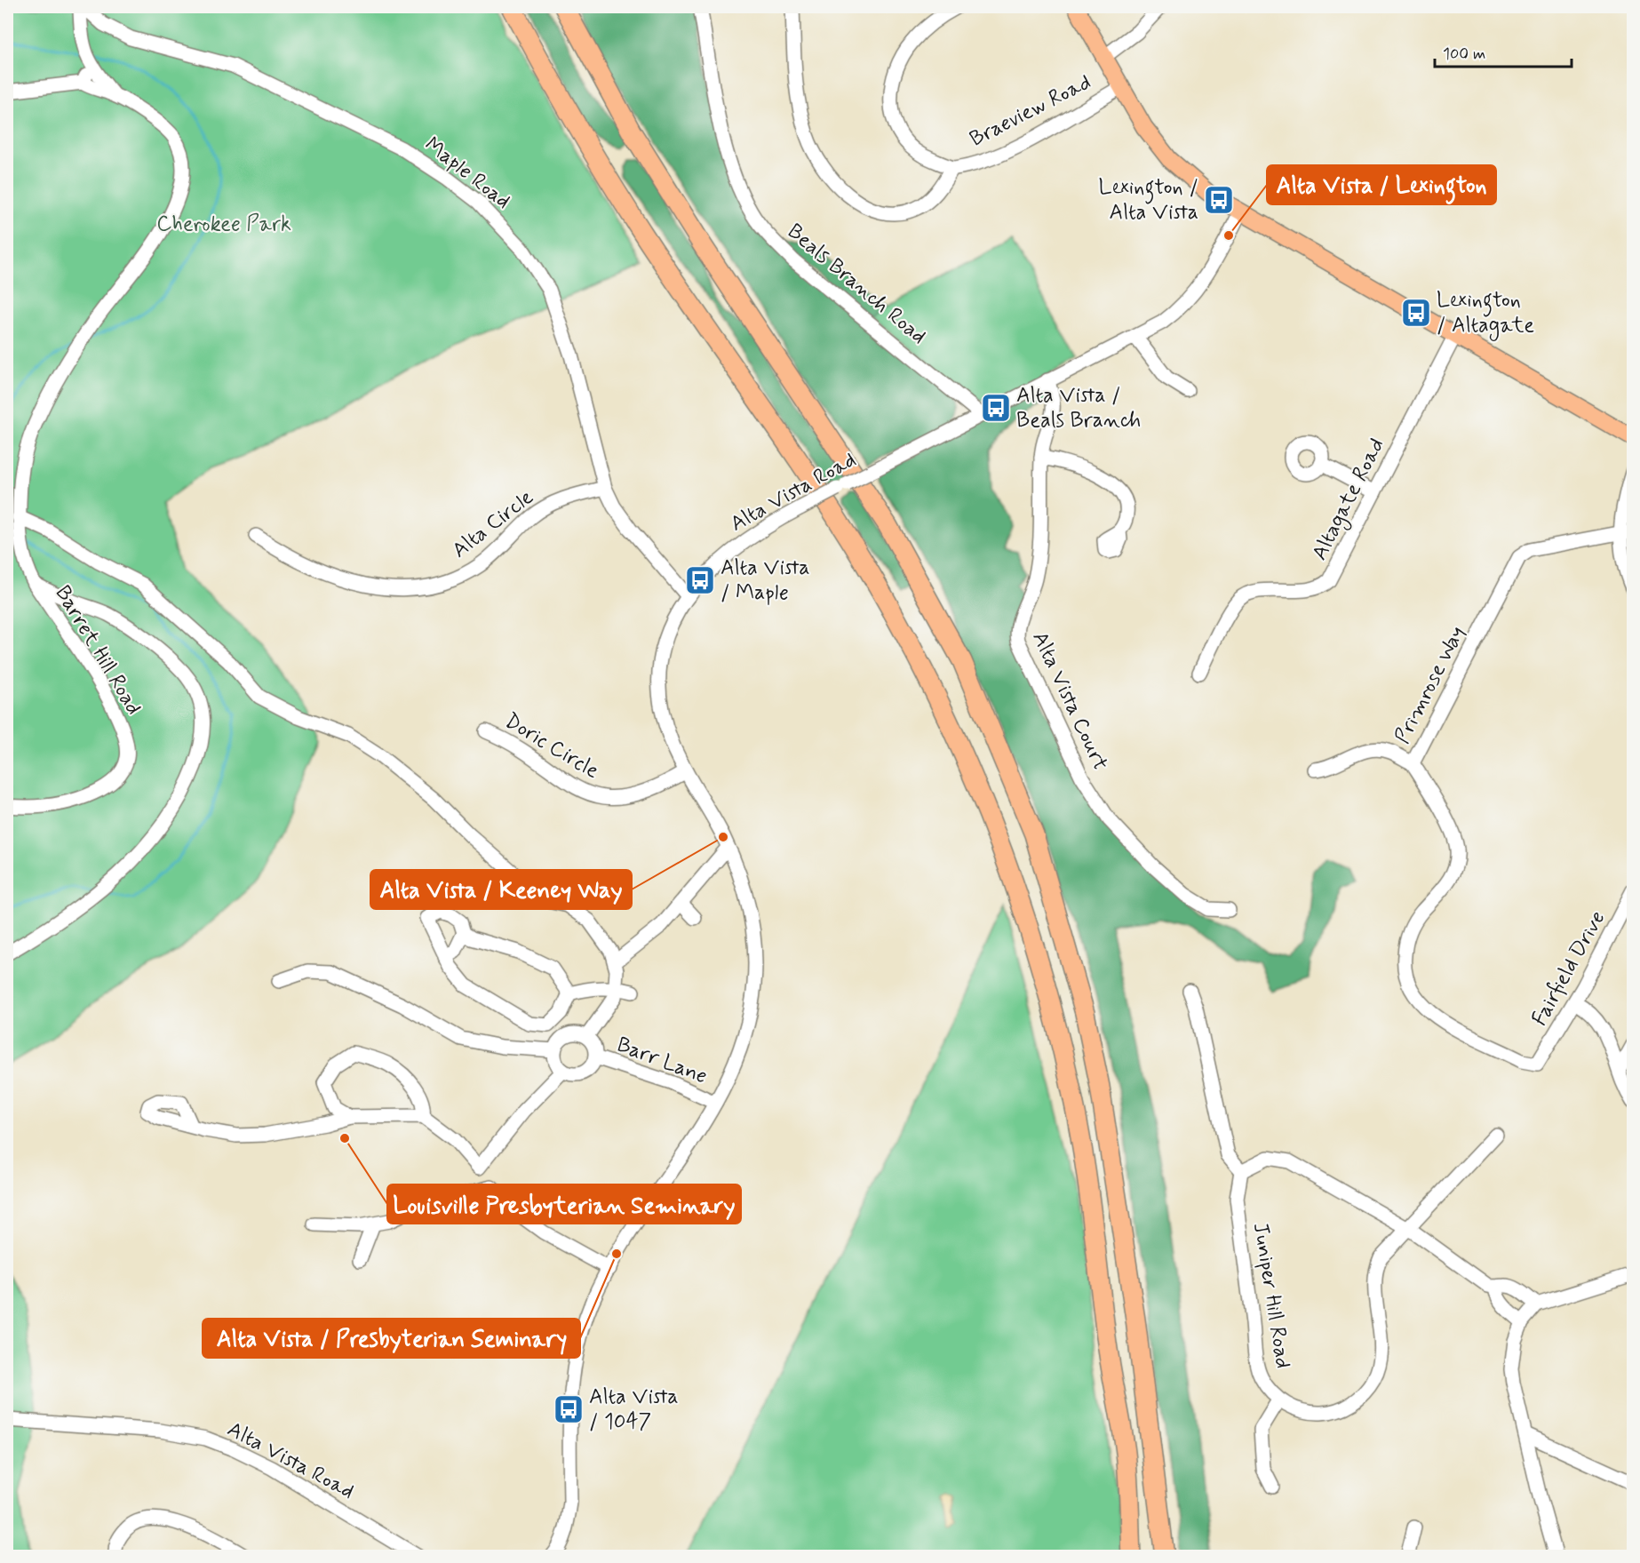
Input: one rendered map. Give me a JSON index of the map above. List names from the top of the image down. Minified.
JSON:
{"streets":{"street":["Braeview Road","Maple Road","Beals Branch Road","Alta Vista Road","Altagate Road","Alta Circle","Barret Hill Road","Primrose Way","Alta Vista Court","Doric Circle","Fairfield Drive","Barr Lane","Juniper Hill Road"]},"crossings":[["Maple Road","Alta Vista Road"],["Maple Road","Alta Circle"],["Beals Branch Road","Alta Vista Road"],["Alta Vista Road","Alta Vista Court"],["Alta Vista Road","Doric Circle"],["Alta Vista Road","Barr Lane"],["Primrose Way","Fairfield Drive"]],"parks":["Cherokee Park"],"places":{"bus stop":["Lexington / Alta Vista","Lexington / Altagate","Alta Vista / Beals Branch","Alta Vista / Maple","Alta Vista / 1047"],"other":["Alta Vista / Lexington","Alta Vista / Keeney Way","Louisville Presbyterian Seminary","Alta Vista / Presbyterian Seminary"]},"scale_bar":"100 m"}
